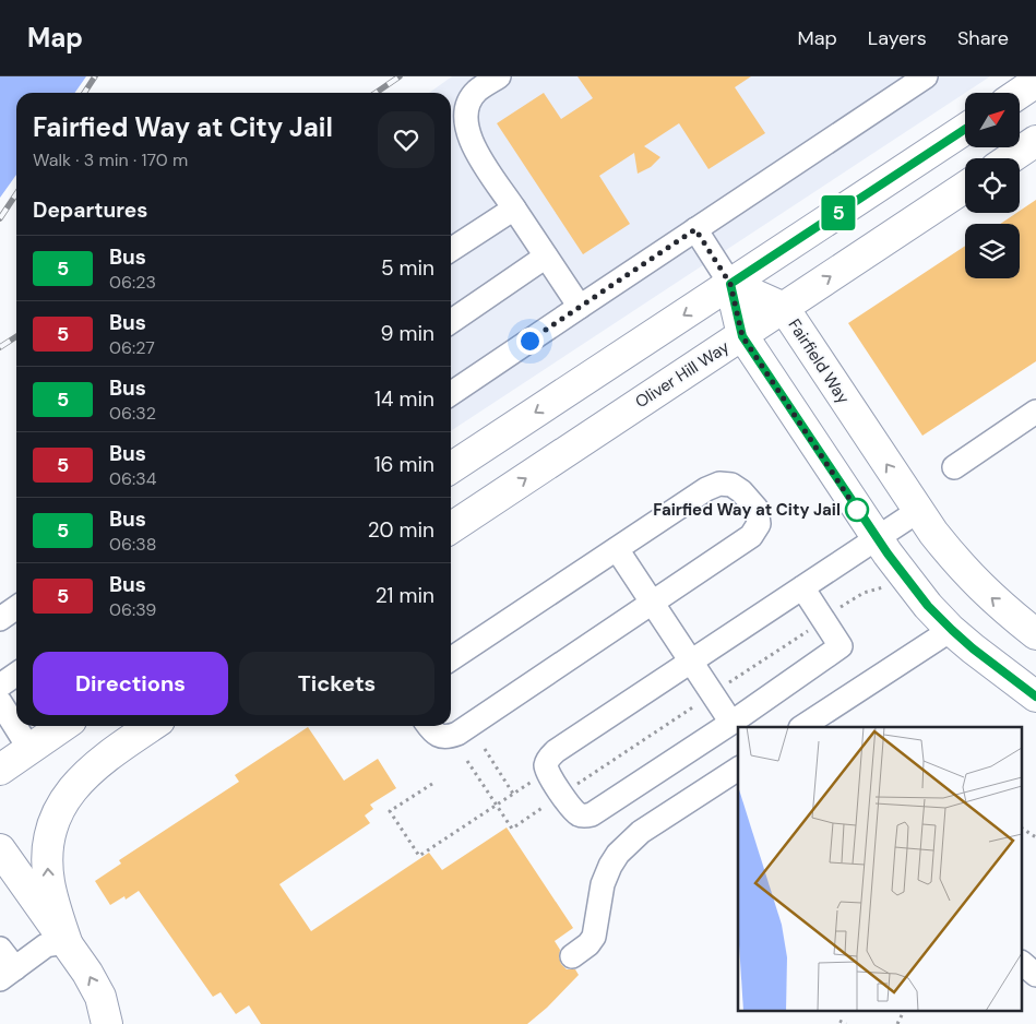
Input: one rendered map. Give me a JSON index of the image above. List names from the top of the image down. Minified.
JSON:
{"streets":{"main road":["Fairfield Way","Oliver Hill Way"]},"crossings":[["Fairfield Way","Oliver Hill Way"]],"places":["Fairfied Way at City Jail"],"lines":["bus line 5"],"north":"top right","page":{"header":"Map","nav":["Map","Layers","Share"],"on_map":"5","heading":[["Fairfied Way at City Jail","Walk · 3 min · 170 m"],"Departures"],"list":[{"mark":"5","name":"Bus","note":"06:23","value":"5 min"},{"mark":"5","name":"Bus","note":"06:27","value":"9 min"},{"mark":"5","name":"Bus","note":"06:32","value":"14 min"},{"mark":"5","name":"Bus","note":"06:34","value":"16 min"},{"mark":"5","name":"Bus","note":"06:38","value":"20 min"},{"mark":"5","name":"Bus","note":"06:39","value":"21 min"}],"buttons":["Directions","Tickets"]}}
